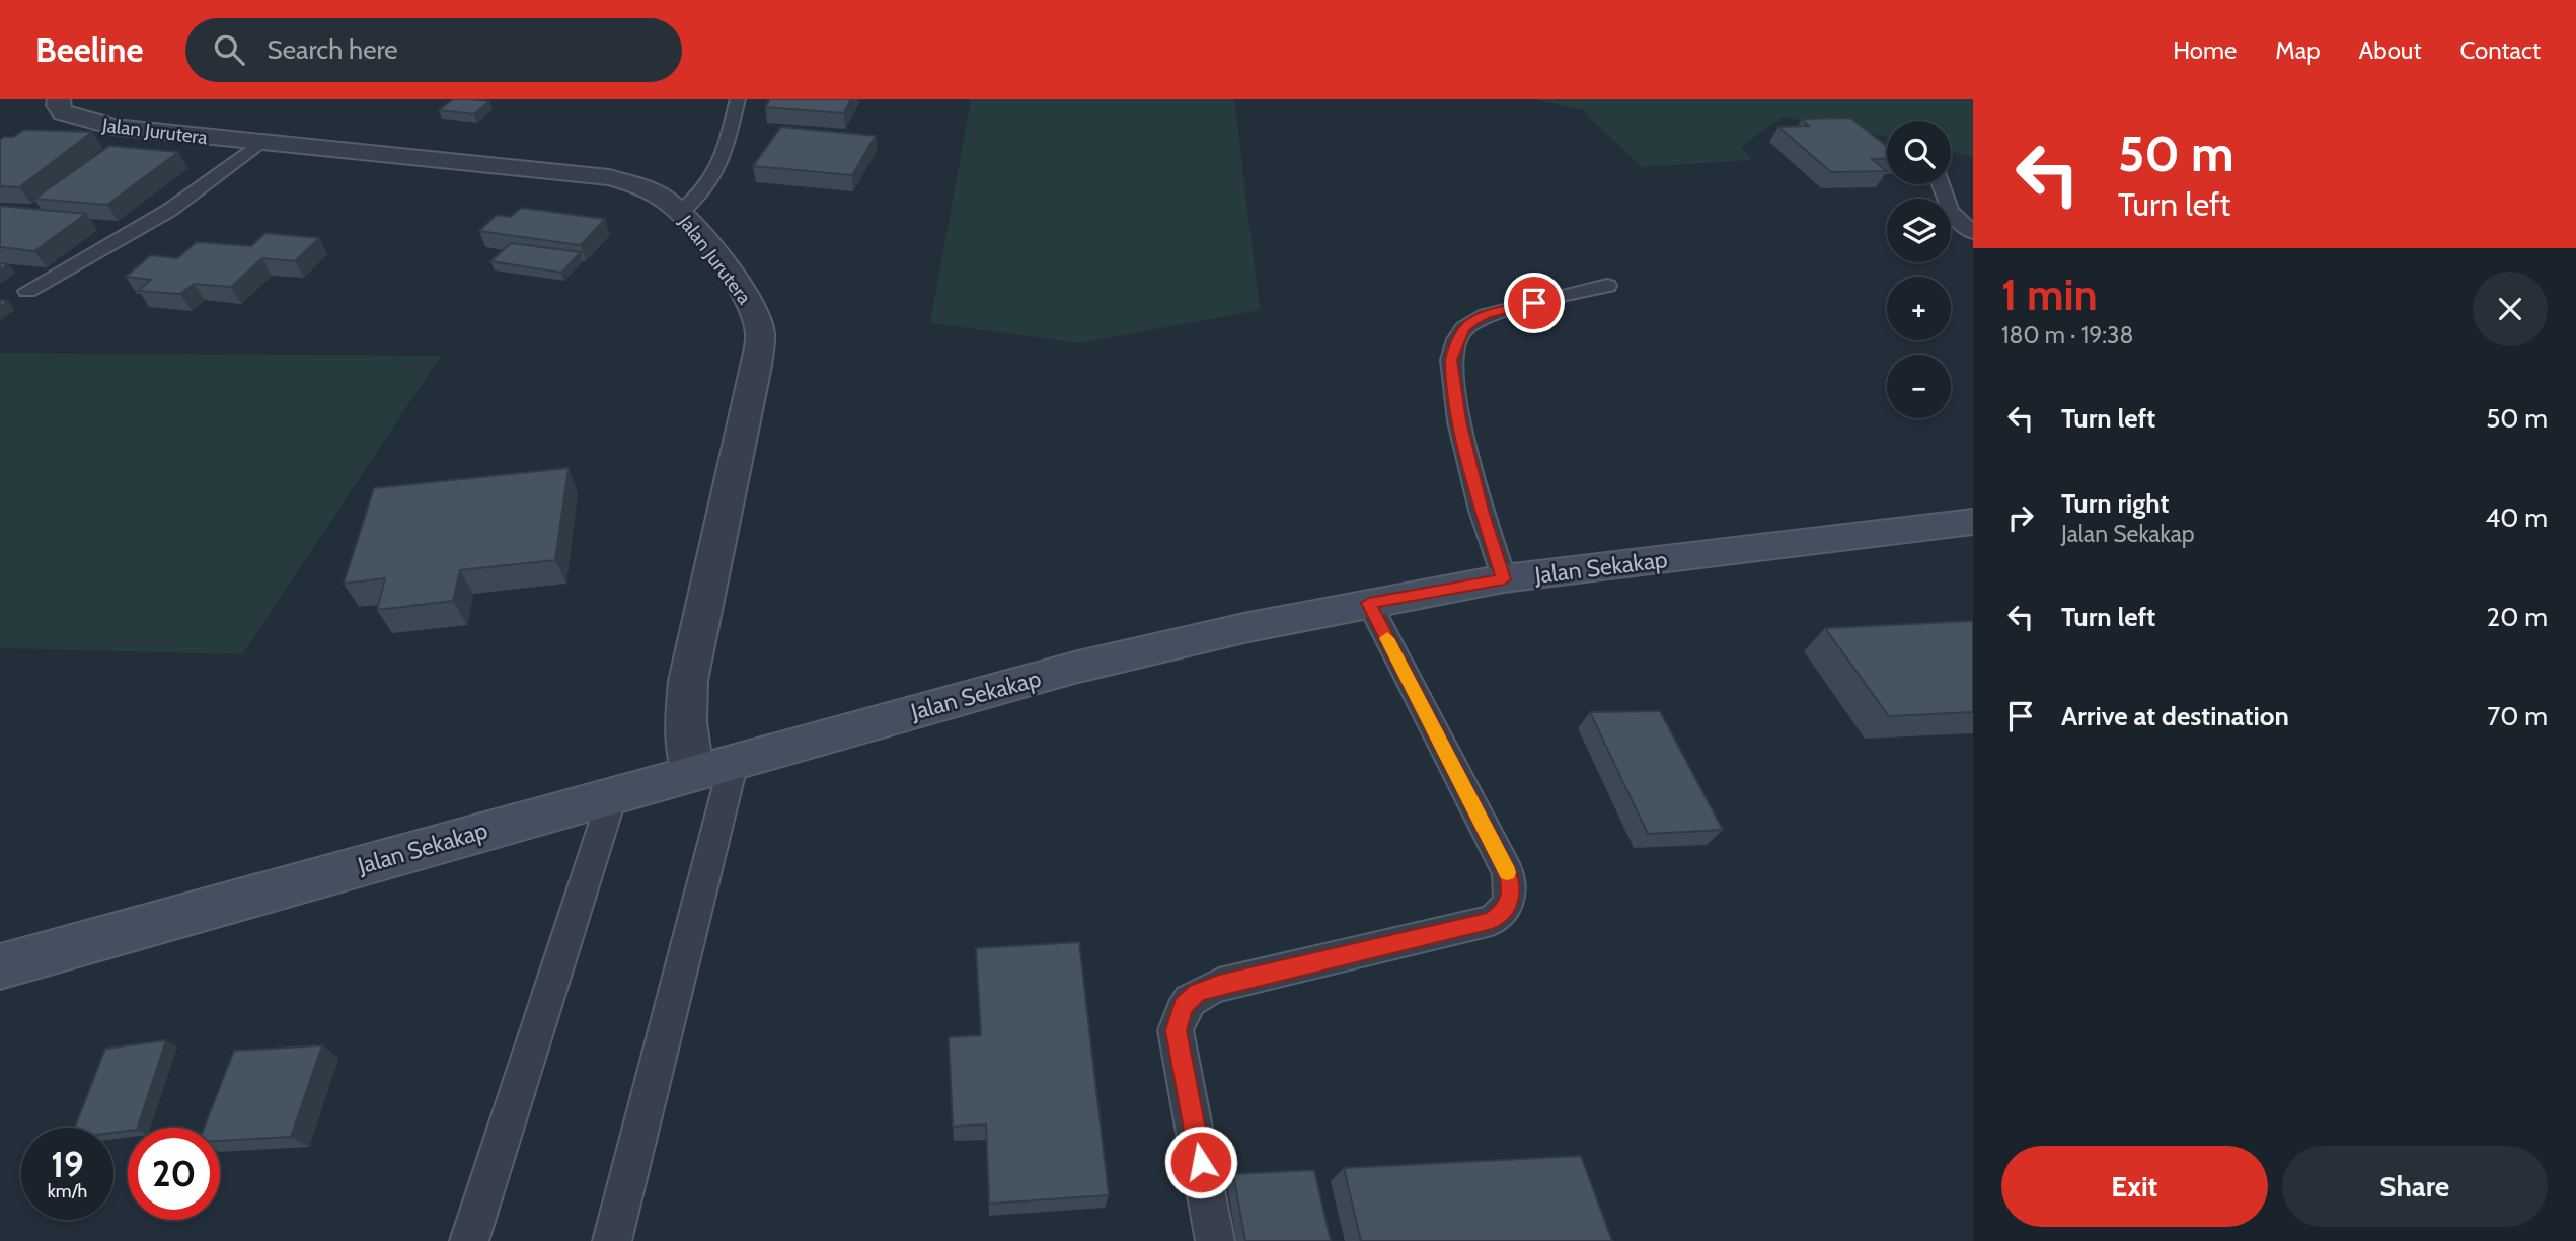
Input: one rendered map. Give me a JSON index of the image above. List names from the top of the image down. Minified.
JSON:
{"streets":{"street":["Jalan Jurutera","Jalan Sekakap"]},"crossings":[["Jalan Jurutera","Jalan Sekakap"]],"page":{"header":"Beeline","search":"Search here","nav":["Home","Map","About","Contact"],"turn":["50 m","Turn left"],"map_buttons":["+","−"],"heading":["1 min","180 m · 19:38"],"list":[{"name":"Turn left","value":"50 m"},{"name":"Turn right","note":"Jalan Sekakap","value":"40 m"},{"name":"Turn left","value":"20 m"},{"name":"Arrive at destination","value":"70 m"}],"speed":"19 km/h","limit":"20","buttons":["Exit","Share"]}}
